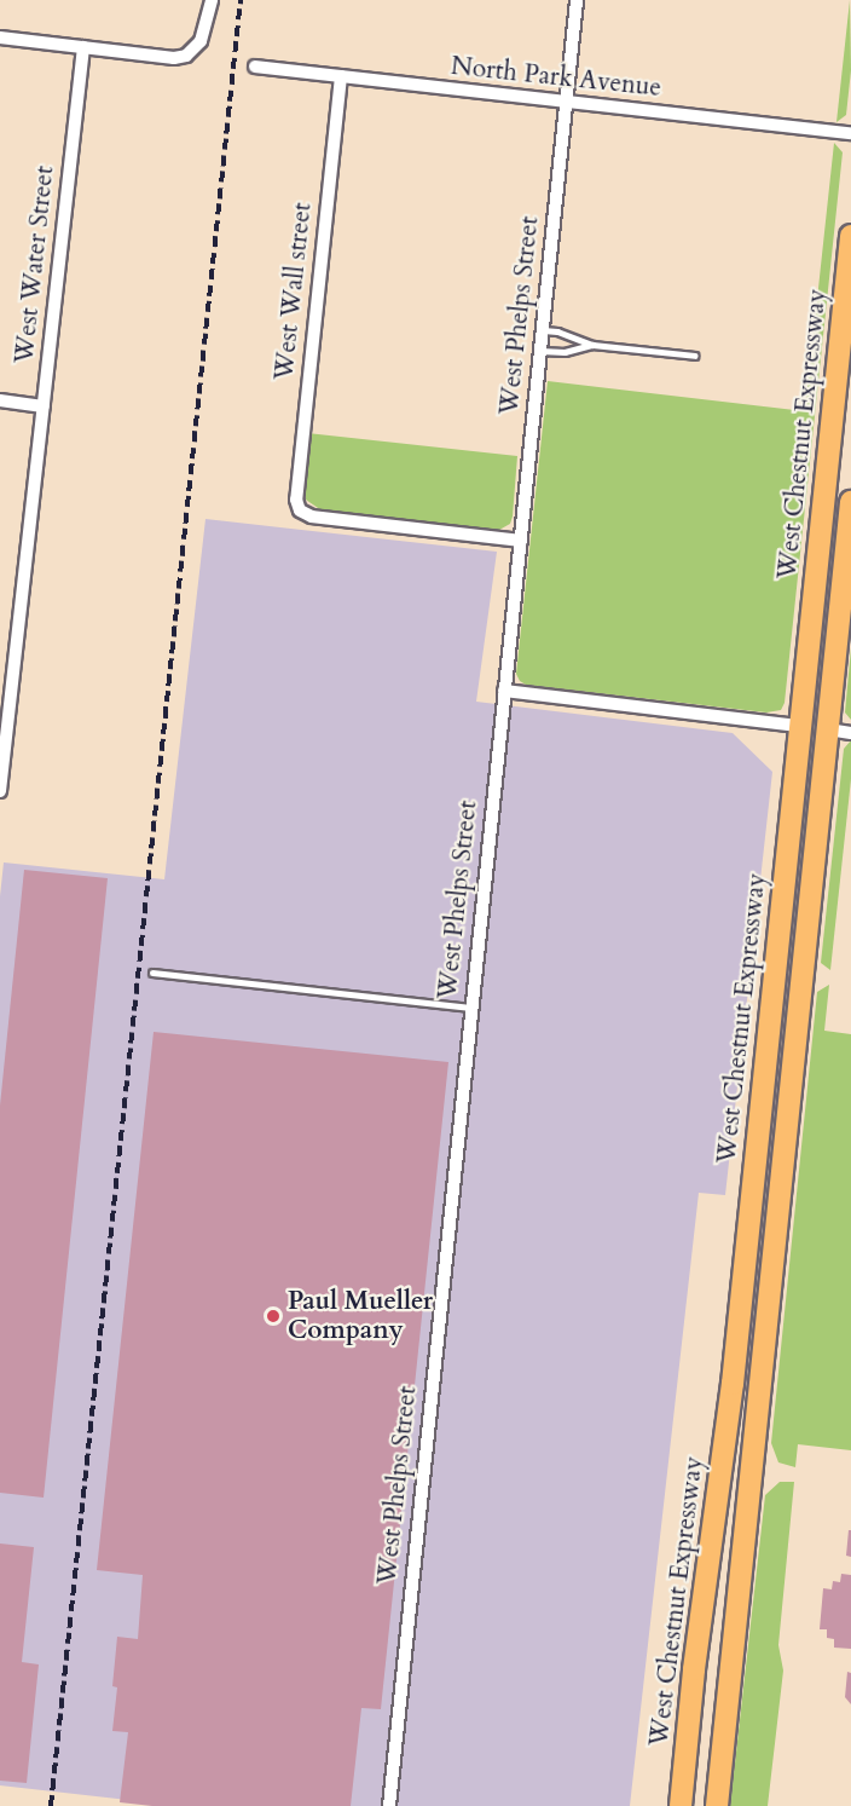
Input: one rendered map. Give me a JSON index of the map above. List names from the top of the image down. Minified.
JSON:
{"streets":{"main road":["West Chestnut Expressway"],"street":["North Park Avenue","West Water Street","West Wall street","West Phelps Street"]},"crossings":[["North Park Avenue","West Wall street"],["North Park Avenue","West Phelps Street"],["West Wall street","West Phelps Street"]],"places":["Paul Mueller Company"]}
